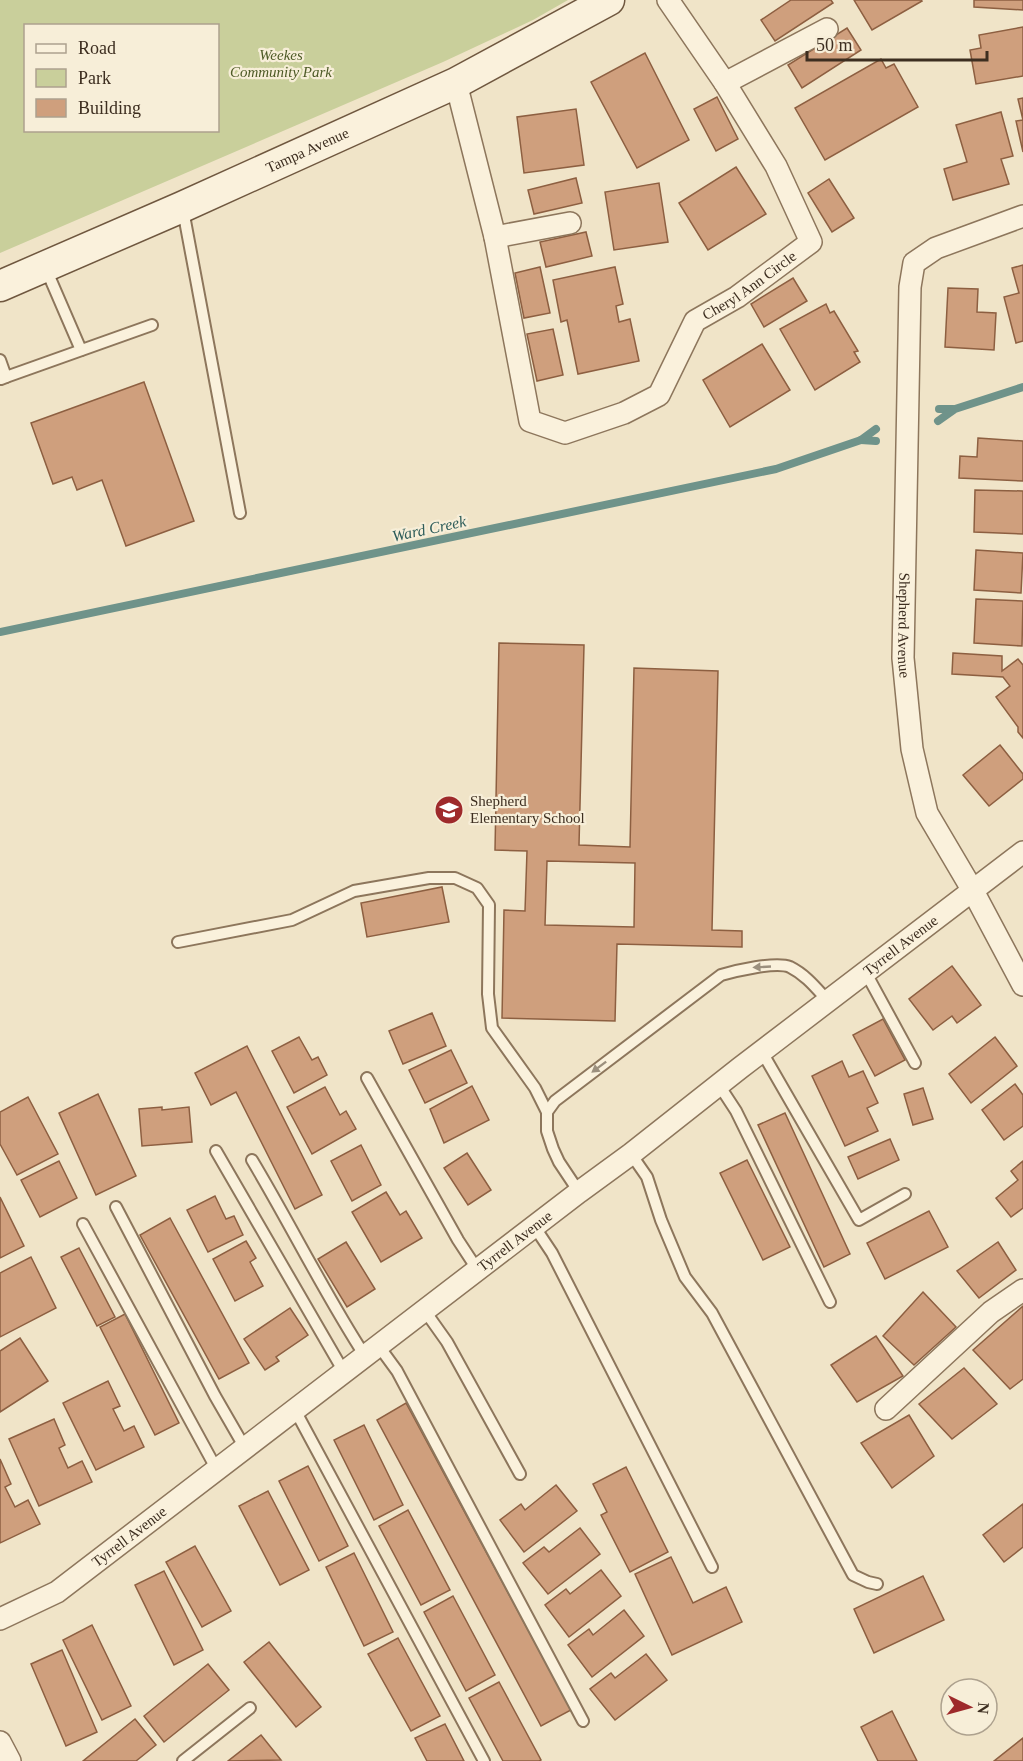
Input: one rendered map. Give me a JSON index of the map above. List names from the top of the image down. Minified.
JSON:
{"streets":{"street":["Tampa Avenue","Cheryl Ann Circle","Shepherd Avenue","Tyrrell Avenue"]},"crossings":[["Tampa Avenue","Cheryl Ann Circle"],["Shepherd Avenue","Tyrrell Avenue"]],"water":["Ward Creek"],"parks":["Weekes Community Park"],"places":{"school or university":["Shepherd Elementary School"]},"legend":["Road","Park","Building"],"scale_bar":"50 m","north":"right"}
